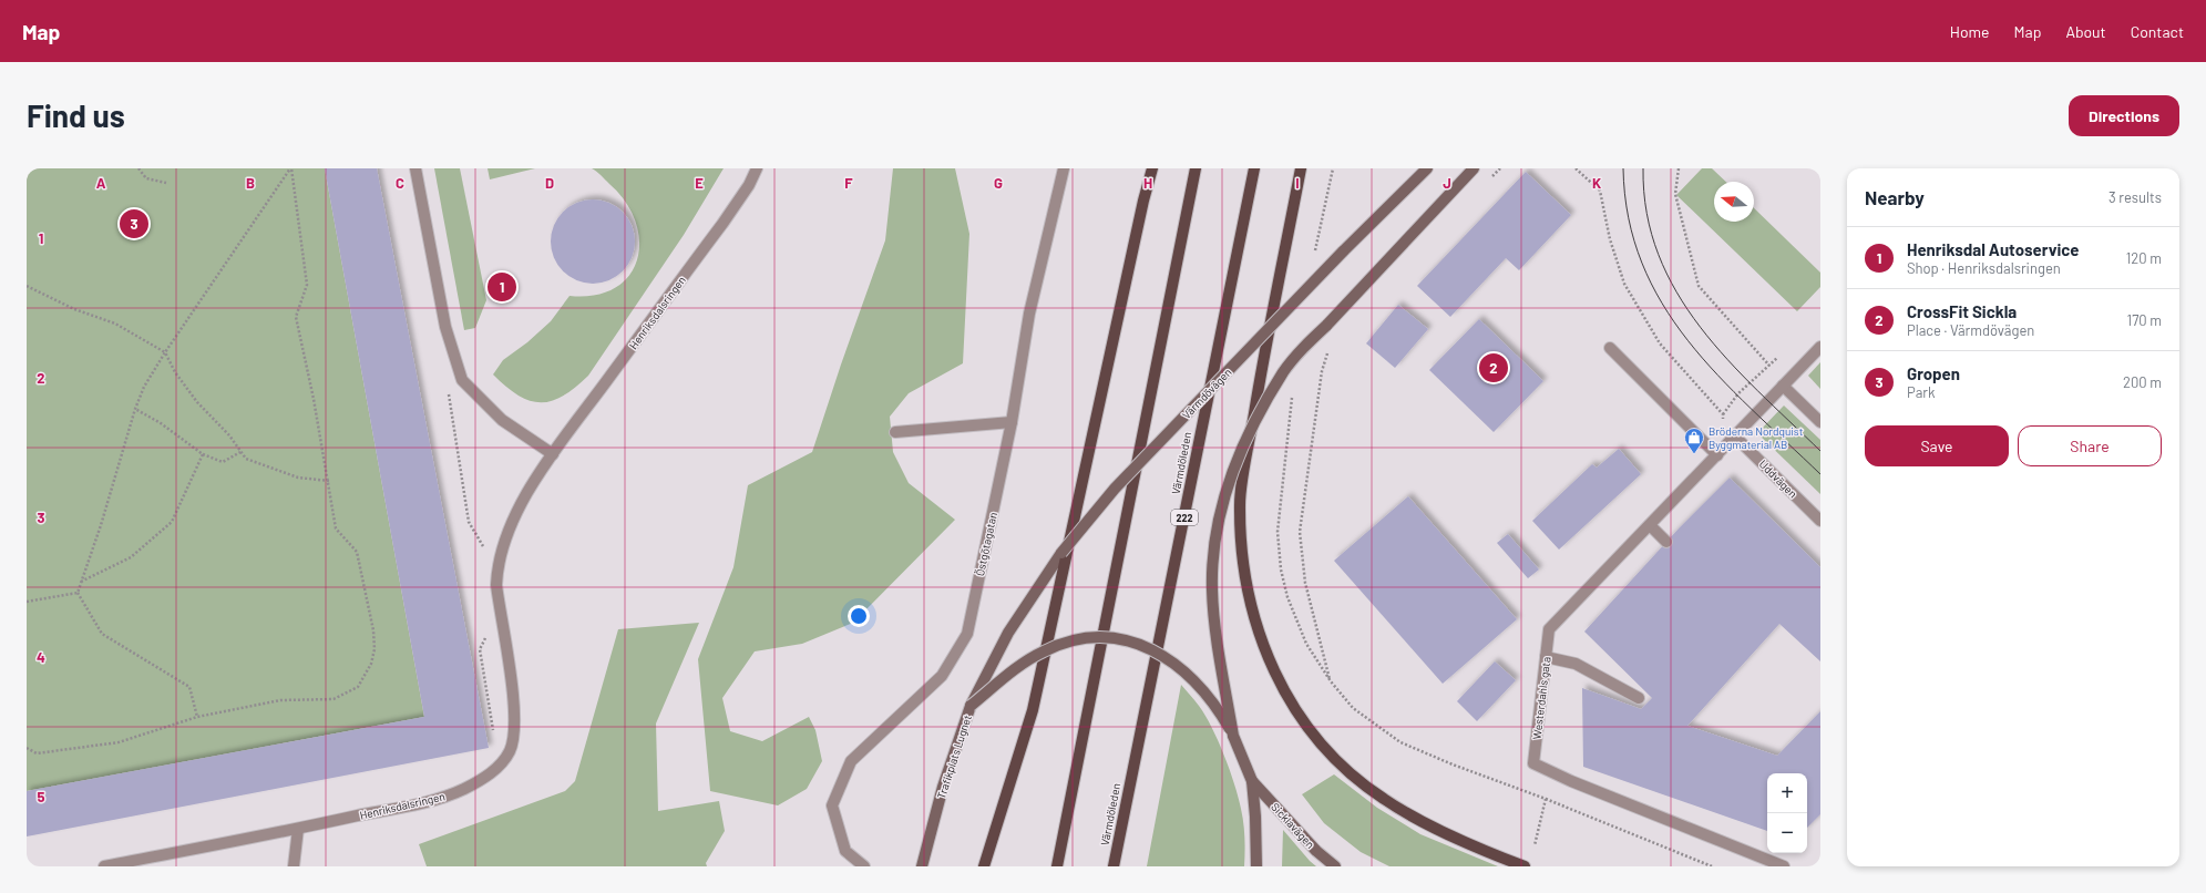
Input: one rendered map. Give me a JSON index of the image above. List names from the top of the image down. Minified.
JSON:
{"streets":{"main road":["Värmdövägen","Värmdöleden","222","Trafikplats Lugnet","Sicklavägen"],"street":["Henriksdalsringen","Uddvägen","Östgötagatan","Westerdahls gata"]},"crossings":[["Värmdövägen","Trafikplats Lugnet"],["Uddvägen","Westerdahls gata"],["Trafikplats Lugnet","Sicklavägen"]],"places":{"shop":["Bröderna Nordquist Byggmaterial AB"]},"north":"left","page":{"header":"Map","nav":["Home","Map","About","Contact"],"buttons":["Directions",["Save","Share"]],"title":"Find us","heading":["Nearby","3 results"],"pins":["3","1","2"],"list":[{"mark":"1","name":"Henriksdal Autoservice","note":"Shop · Henriksdalsringen","value":"120 m"},{"mark":"2","name":"CrossFit Sickla","note":"Place · Värmdövägen","value":"170 m"},{"mark":"3","name":"Gropen","note":"Park","value":"200 m"}],"map_buttons":["+","−"]},"grid":{"columns":["A","B","C","D","E","F","G","H","I","J","K"],"rows":["1","2","3","4","5"]}}
